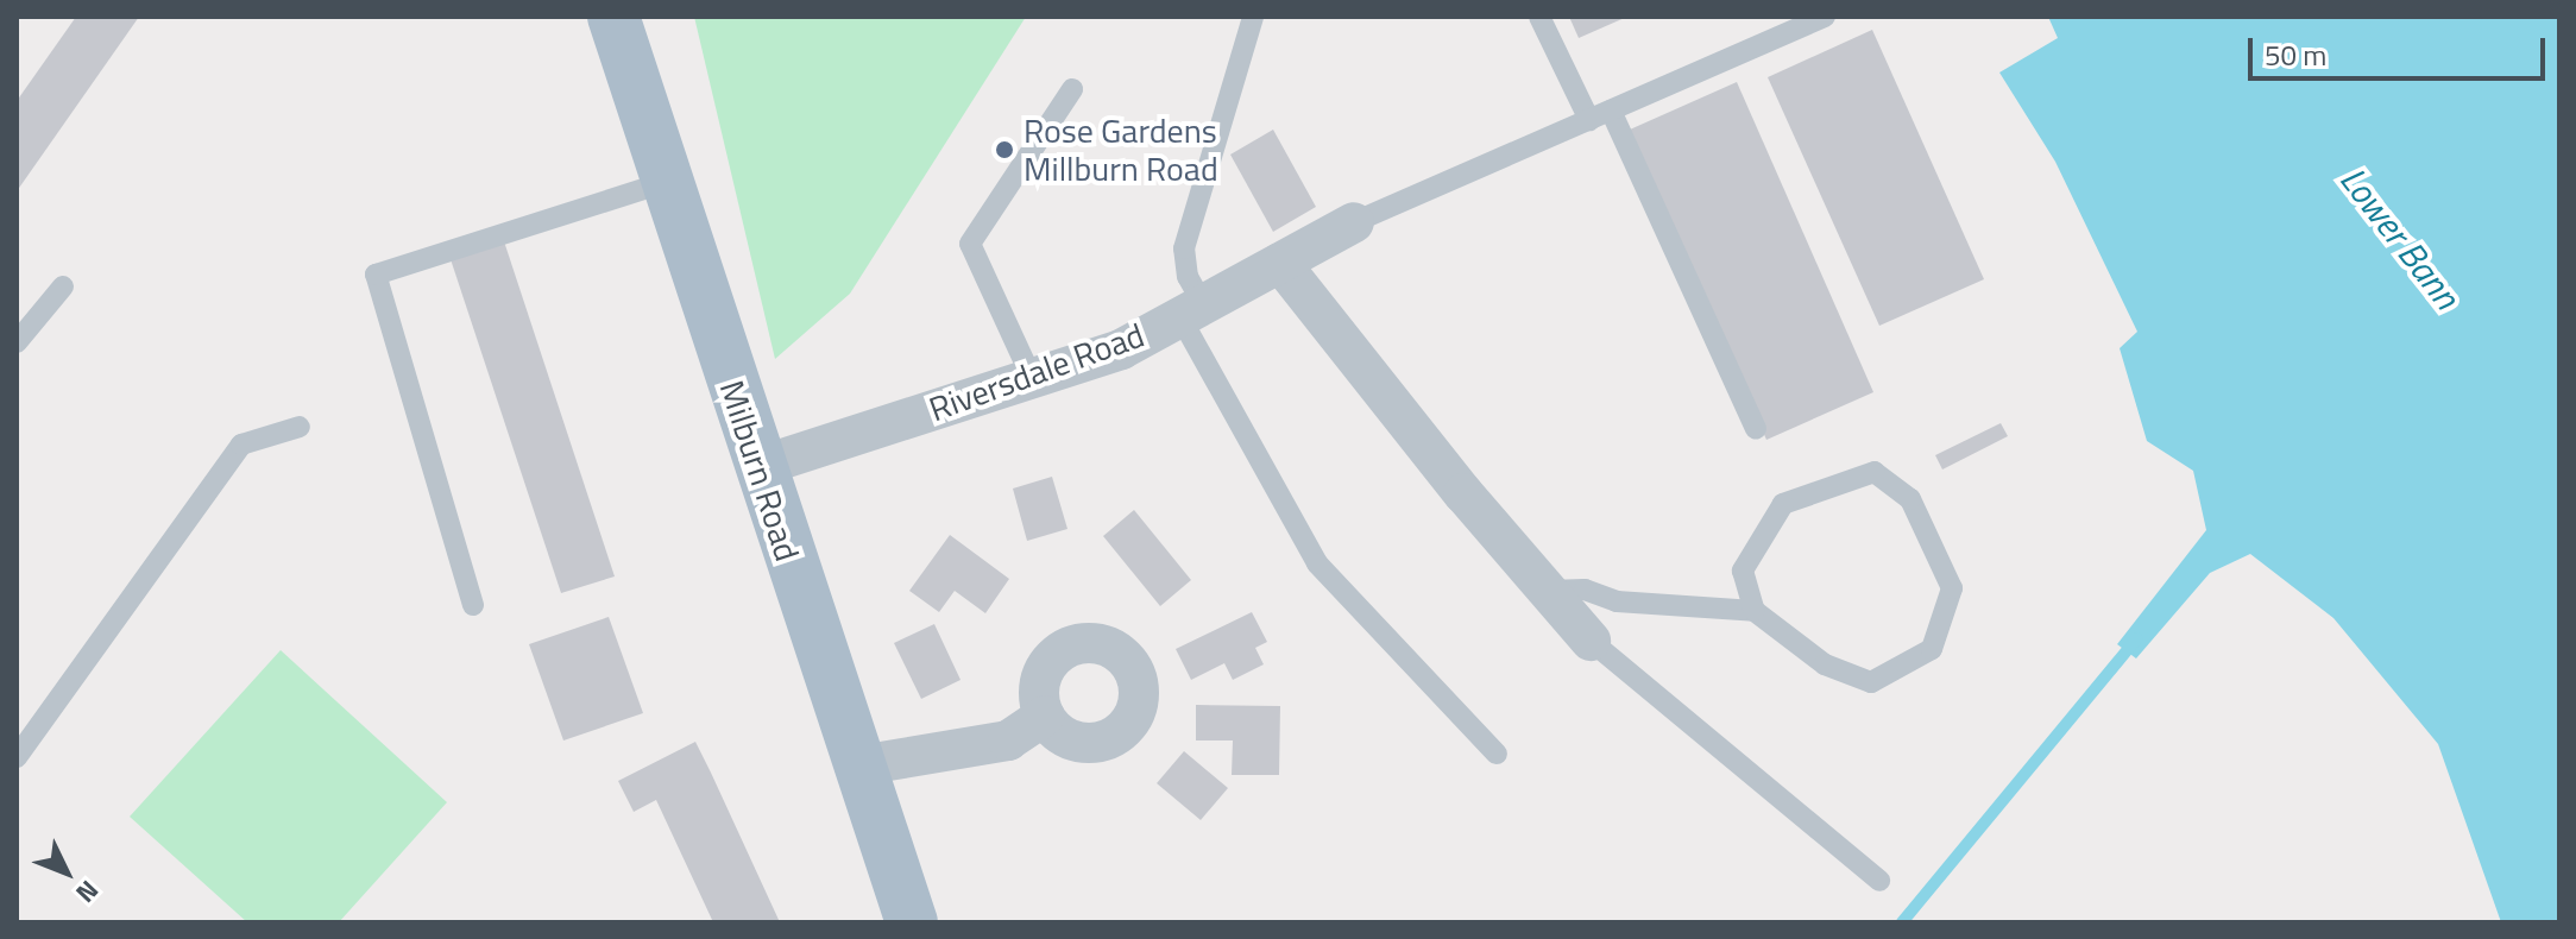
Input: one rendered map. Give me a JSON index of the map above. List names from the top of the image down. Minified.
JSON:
{"streets":{"main road":["Milburn Road"],"street":["Riversdale Road"]},"crossings":[["Riversdale Road","Milburn Road"]],"water":["Lower Bann"],"places":["Rose Gardens Millburn Road"],"scale_bar":"50 m","north":"bottom right"}
